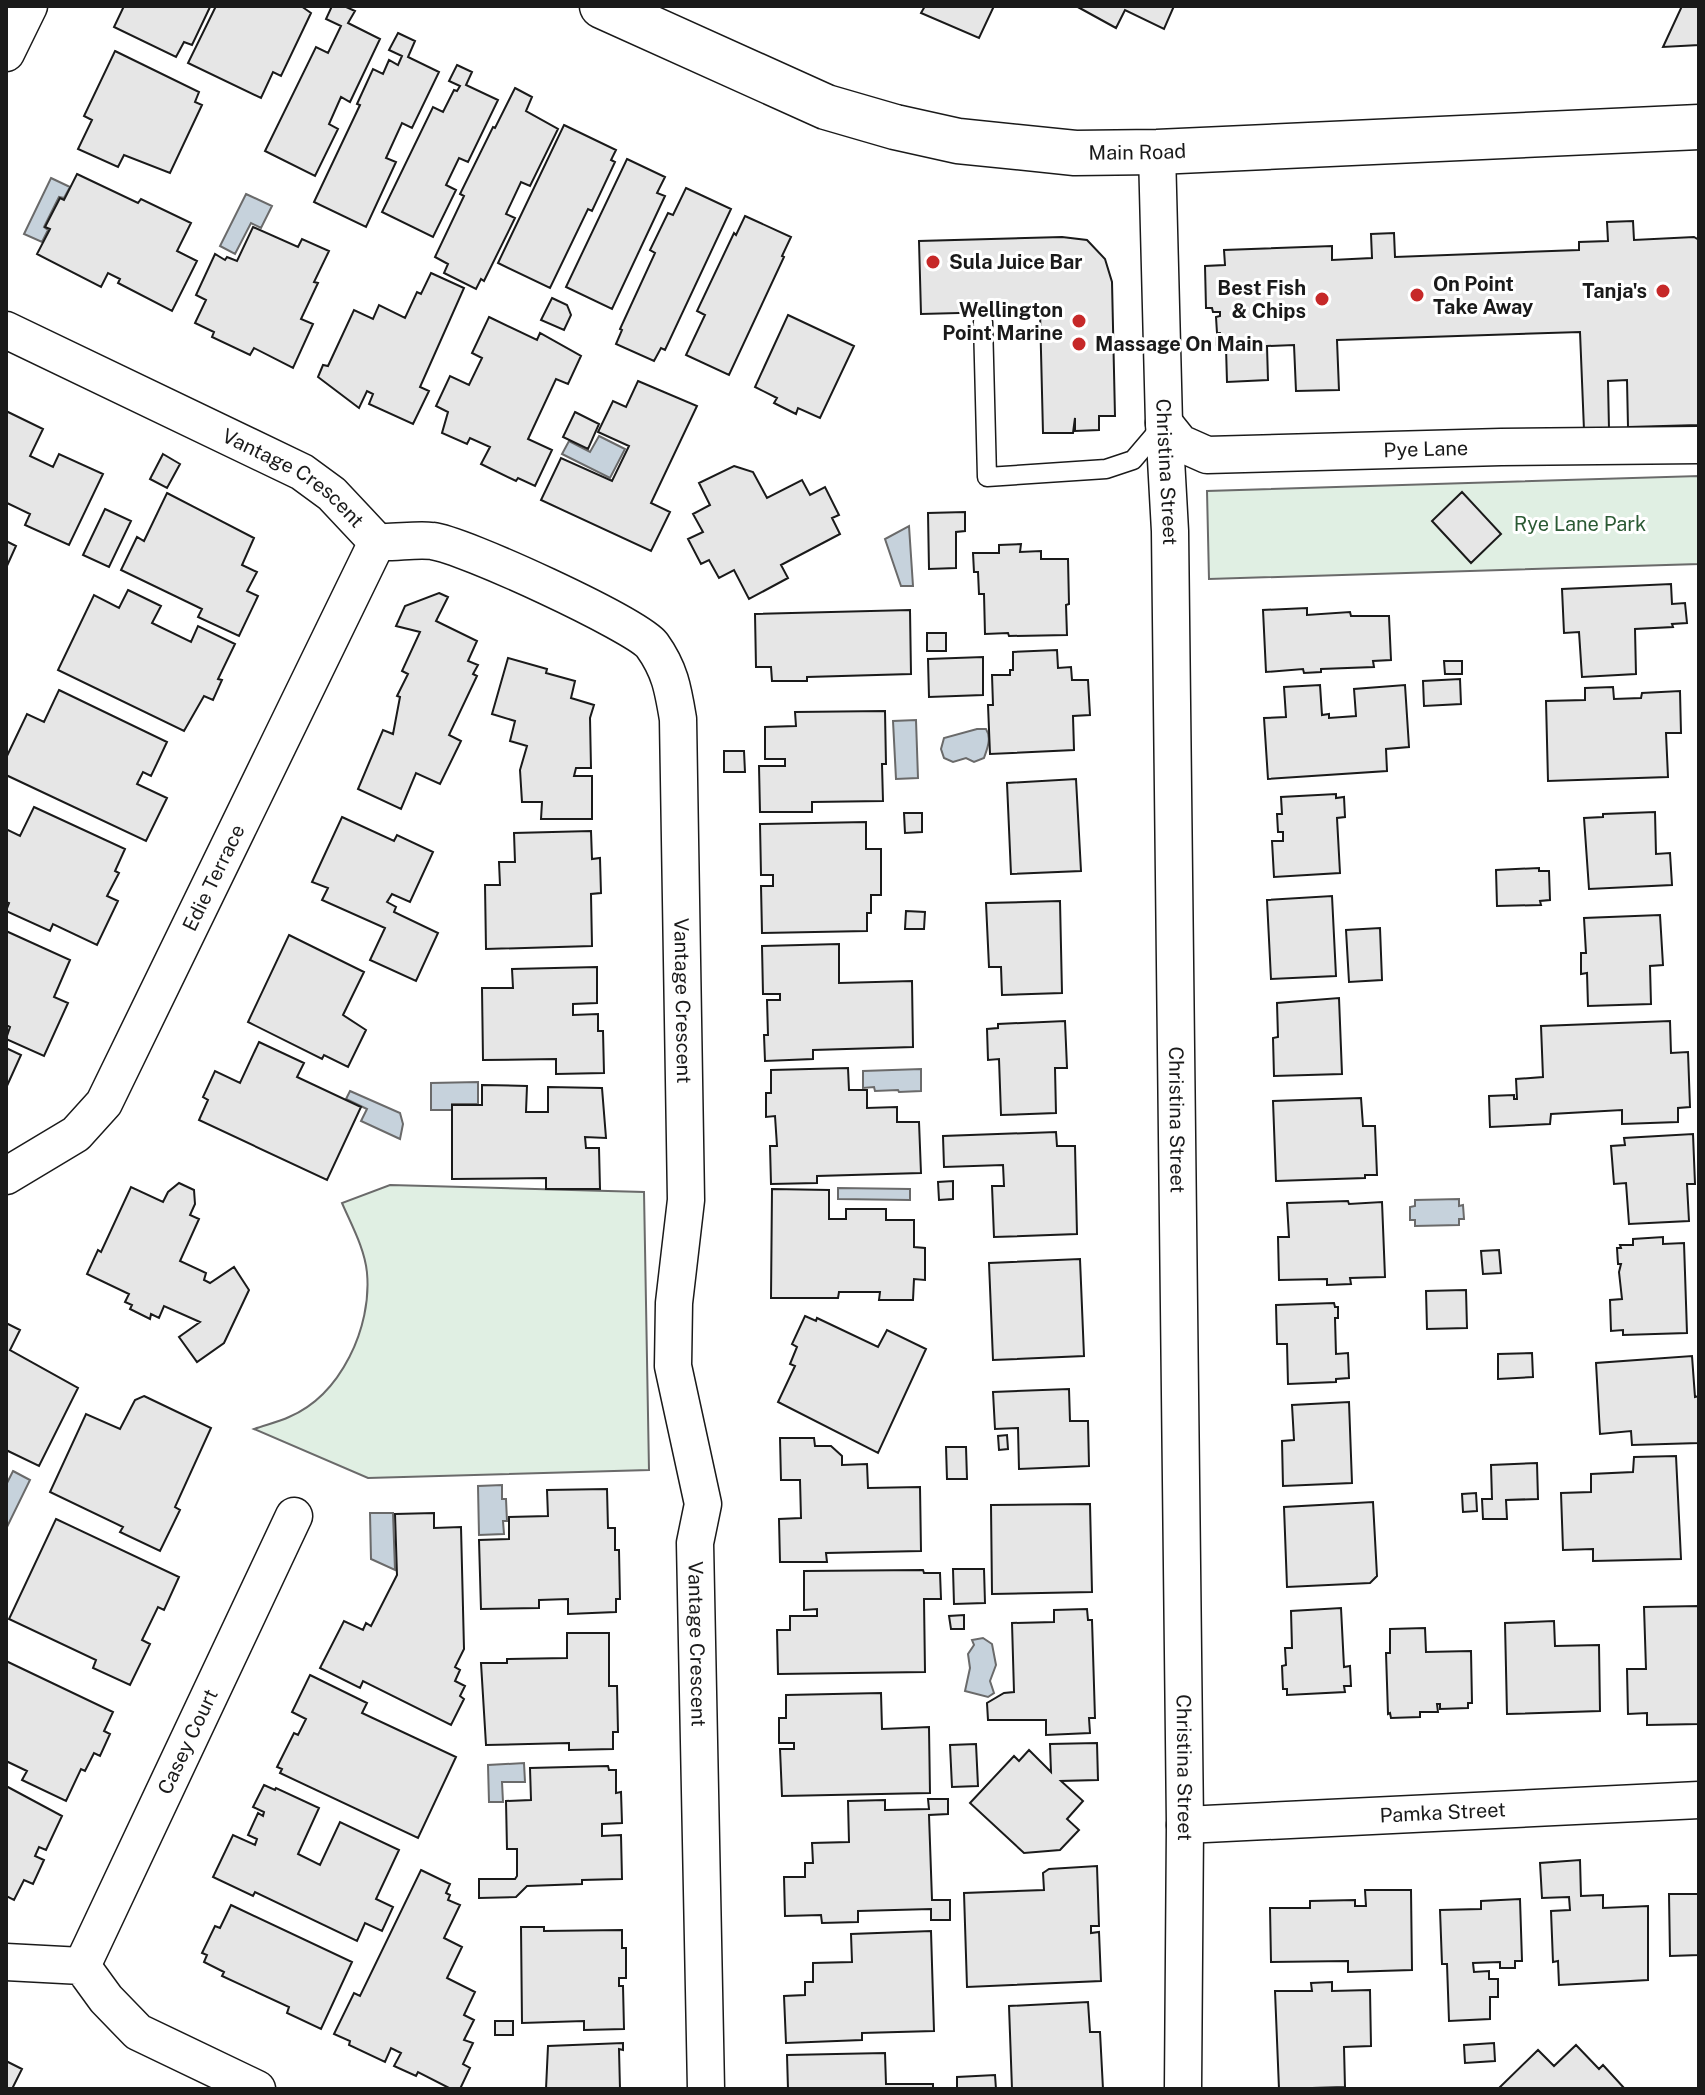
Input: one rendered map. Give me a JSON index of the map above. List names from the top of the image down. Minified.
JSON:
{"streets":{"main road":["Main Road"],"street":["Pye Lane","Christina Street","Vantage Crescent","Edie Terrace","Casey Court","Pamka Street"]},"crossings":[["Main Road","Christina Street"],["Pye Lane","Christina Street"],["Christina Street","Pamka Street"],["Vantage Crescent","Edie Terrace"]],"parks":["Rye Lane Park"],"places":["Sula Juice Bar","Tanja's","On Point Take Away","Best Fish & Chips","Wellington Point Marine","Massage On Main"]}
